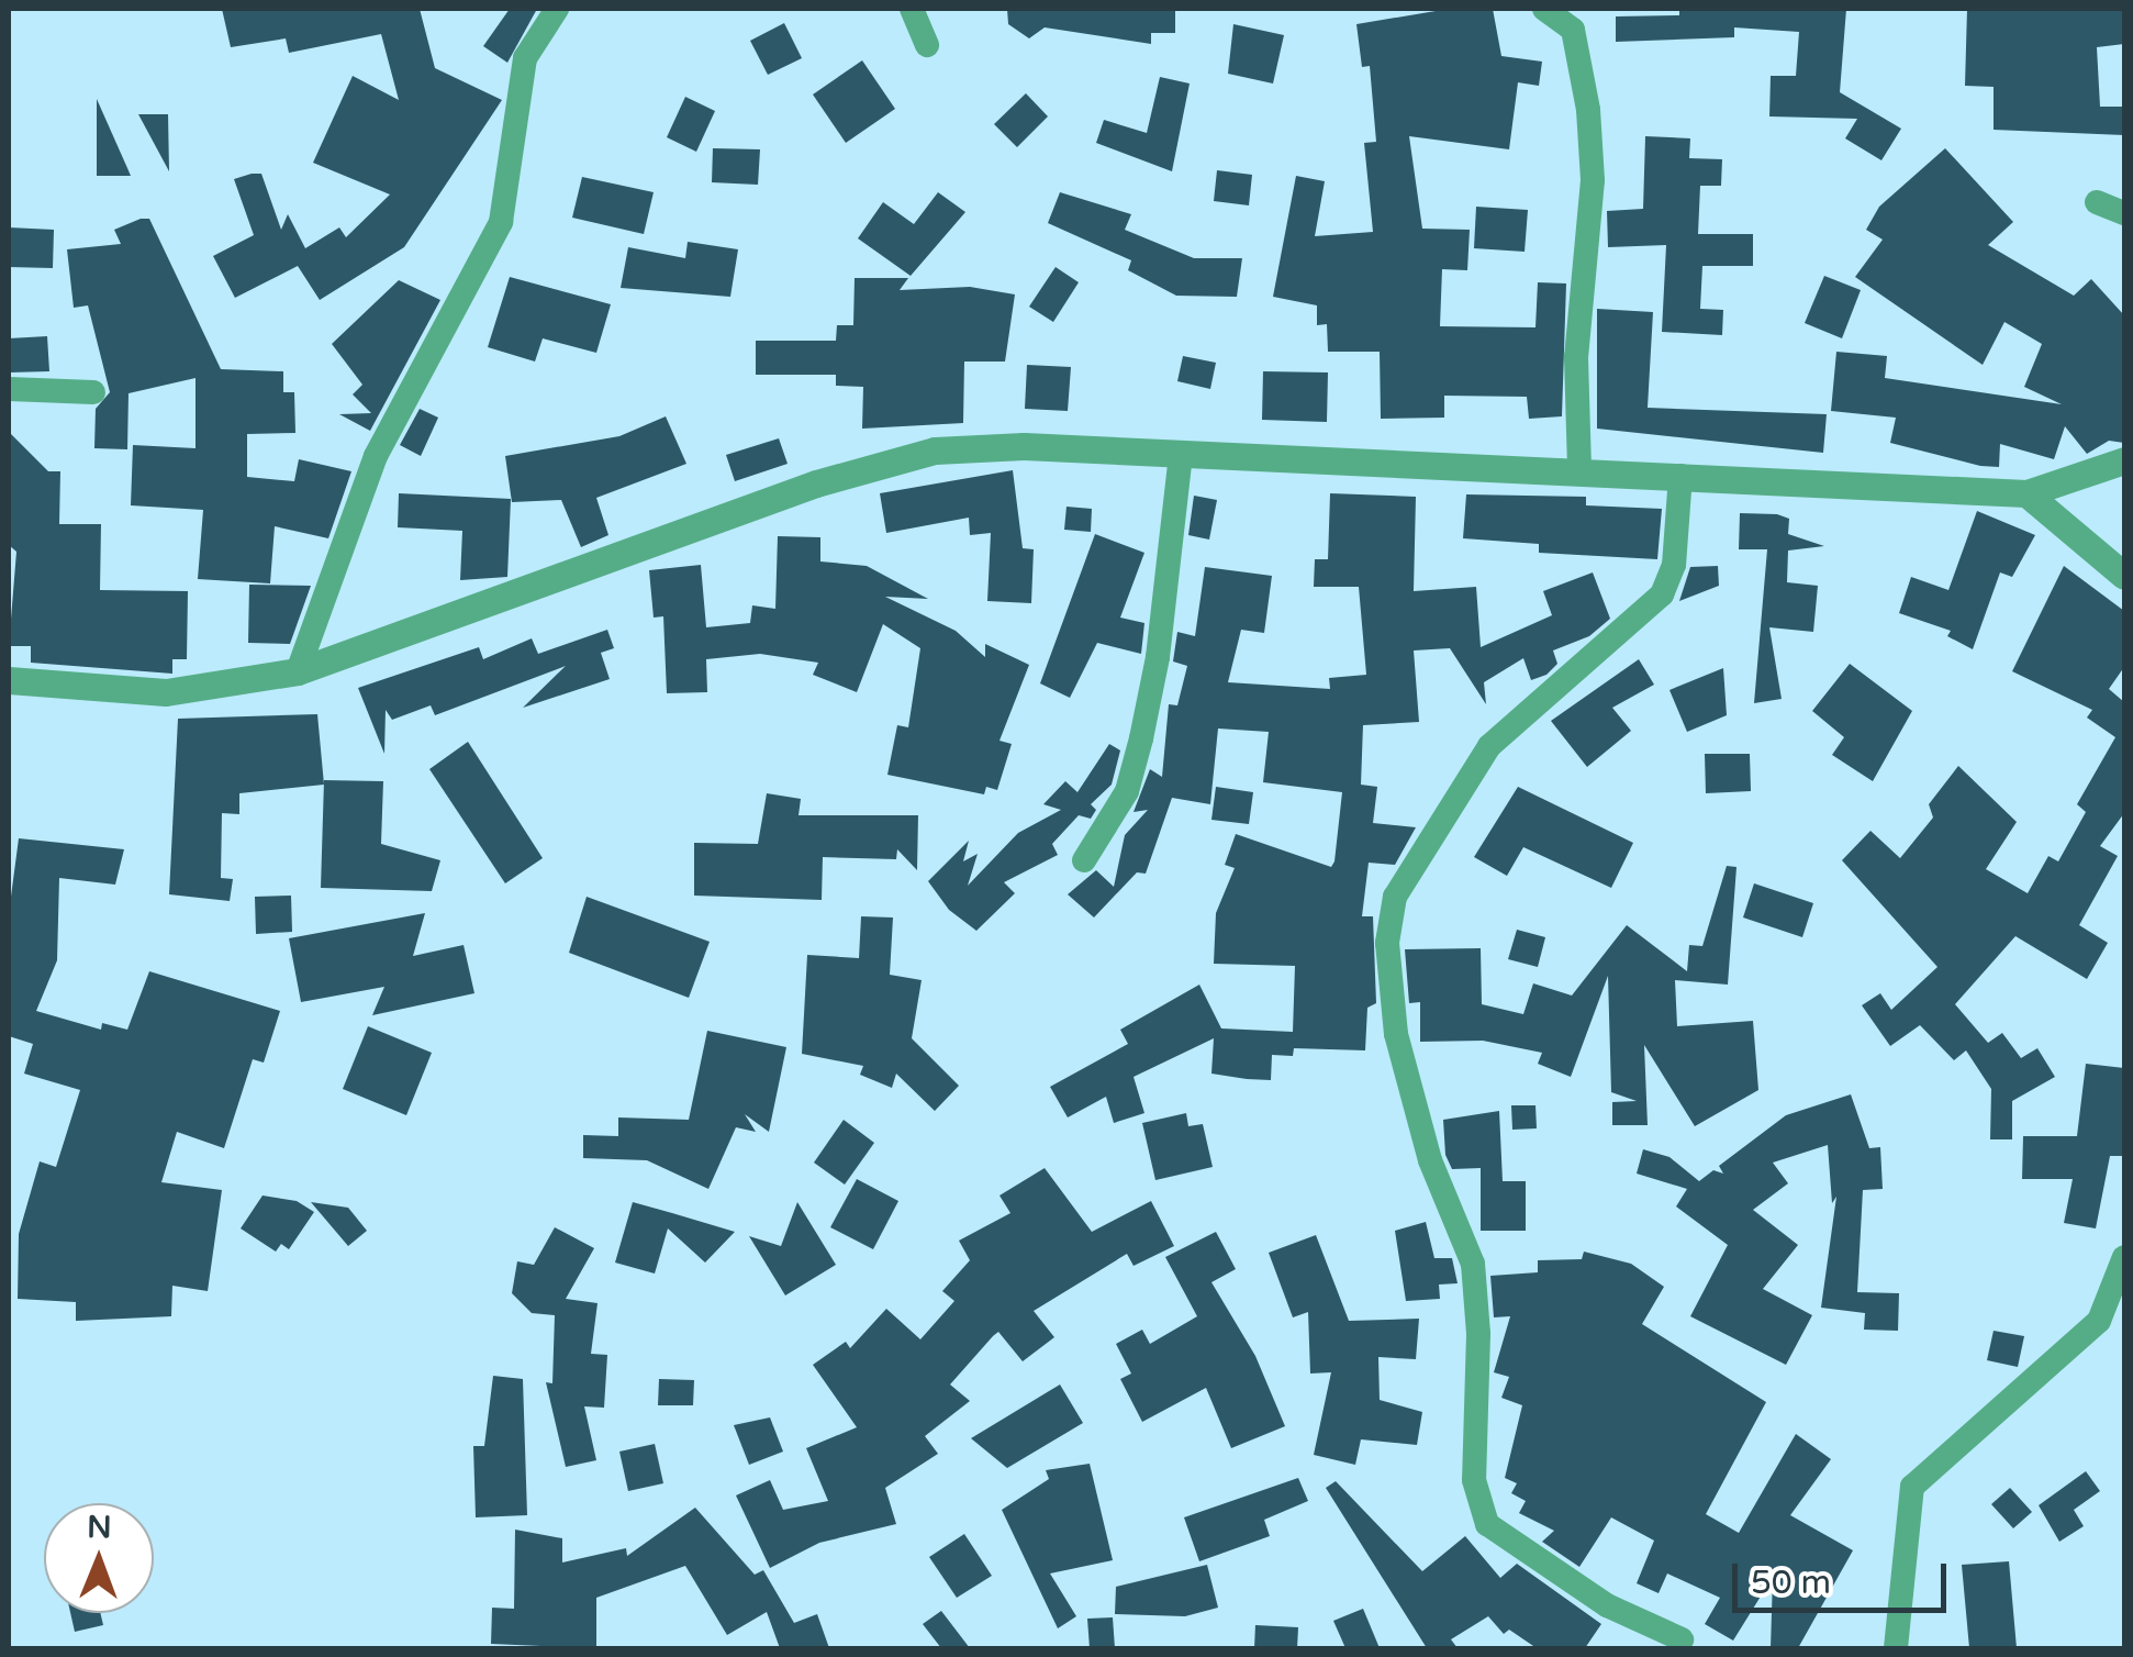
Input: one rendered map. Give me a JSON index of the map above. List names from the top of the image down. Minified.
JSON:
{"scale_bar":"50 m","north":"top"}
